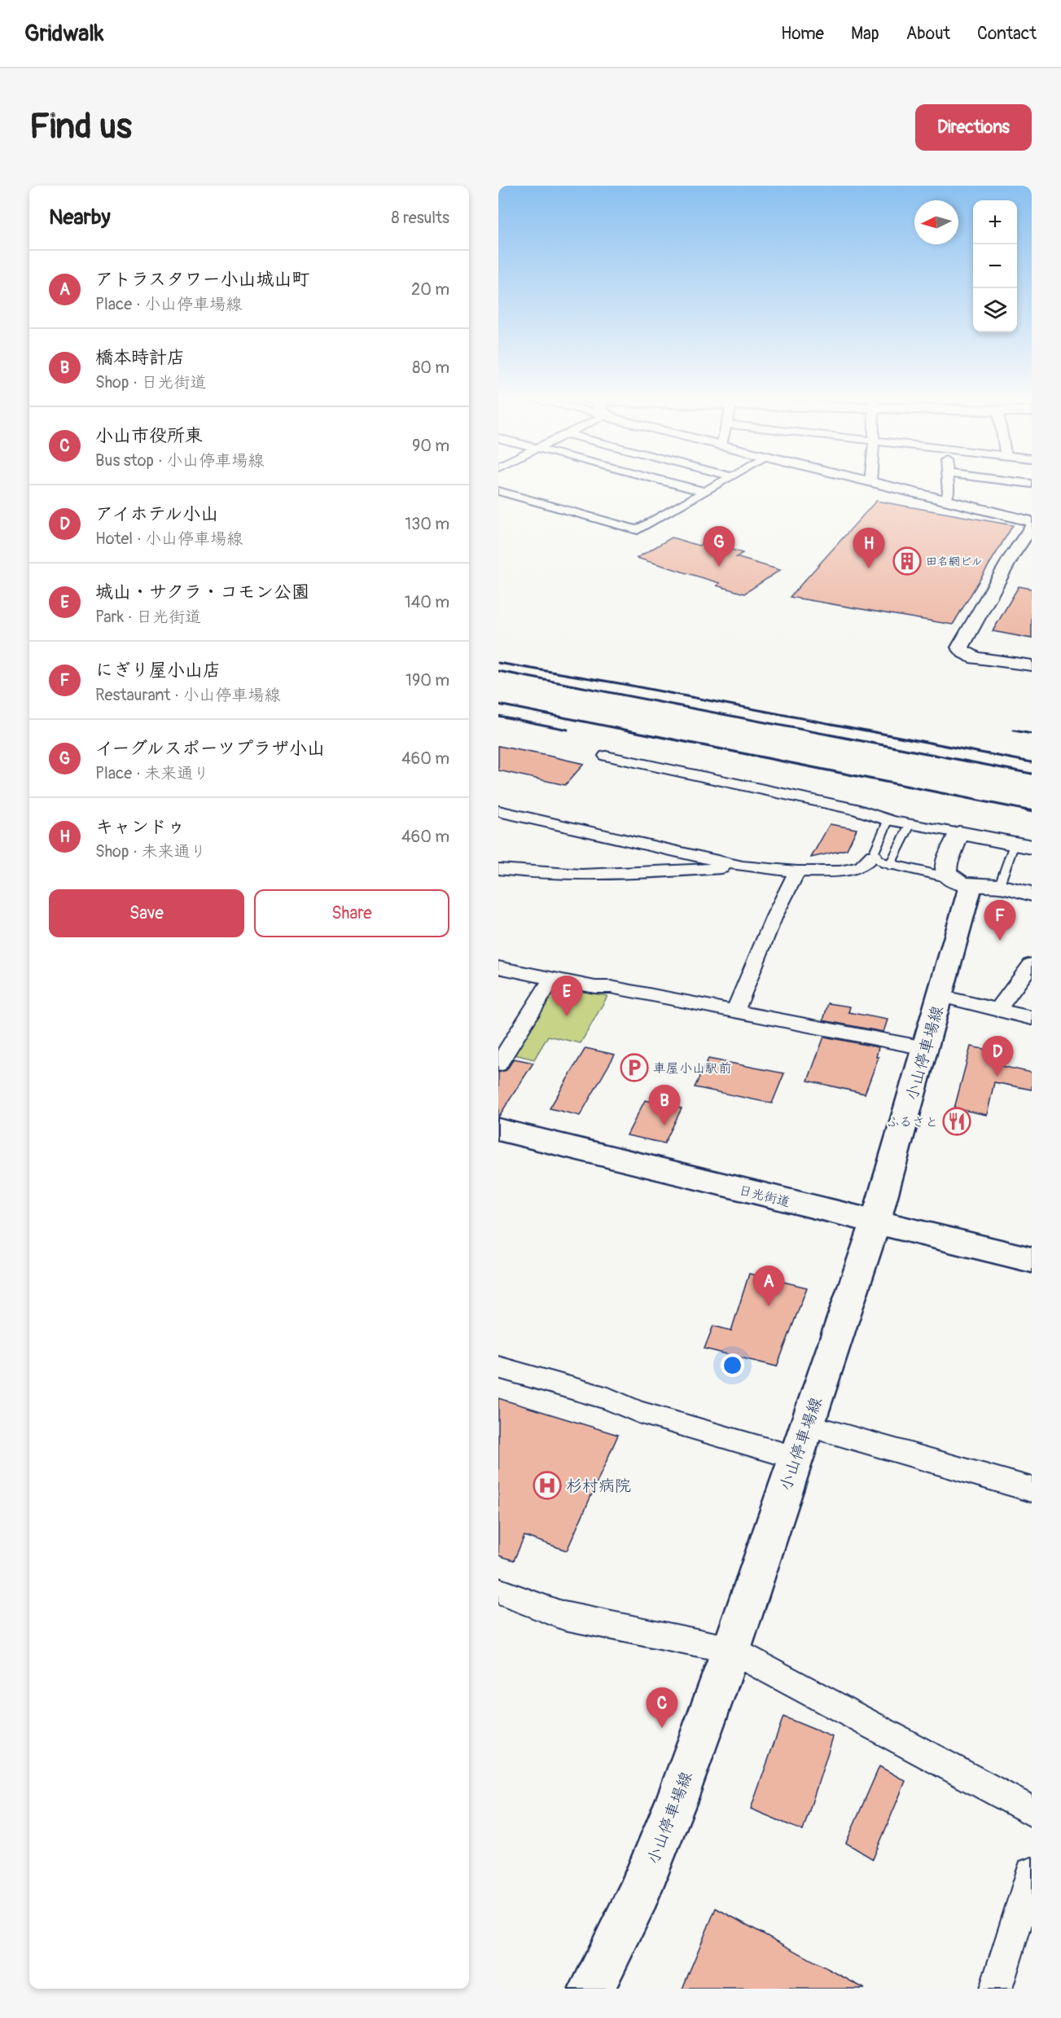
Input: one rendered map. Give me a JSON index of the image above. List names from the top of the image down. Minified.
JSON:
{"streets":{"main road":["小山停車場線","日光街道"]},"crossings":[["小山停車場線","日光街道"]],"places":{"building":["田名網ビル"],"parking":["車屋小山駅前"],"restaurant":["ふるさと"],"hospital":["杉村病院"]},"north":"left","page":{"header":"Gridwalk","nav":["Home","Map","About","Contact"],"buttons":["Directions",["Save","Share"]],"title":"Find us","heading":["Nearby","8 results"],"map_buttons":["+","−"],"list":[{"mark":"A","name":"アトラスタワー小山城山町","note":"Place · 小山停車場線","value":"20 m"},{"mark":"B","name":"橋本時計店","note":"Shop · 日光街道","value":"80 m"},{"mark":"C","name":"小山市役所東","note":"Bus stop · 小山停車場線","value":"90 m"},{"mark":"D","name":"アイホテル小山","note":"Hotel · 小山停車場線","value":"130 m"},{"mark":"E","name":"城山・サクラ・コモン公園","note":"Park · 日光街道","value":"140 m"},{"mark":"F","name":"にぎり屋小山店","note":"Restaurant · 小山停車場線","value":"190 m"},{"mark":"G","name":"イーグルスポーツプラザ小山","note":"Place · 未来通り","value":"460 m"},{"mark":"H","name":"キャンドゥ","note":"Shop · 未来通り","value":"460 m"}],"pins":["G","H","F","E","D","B","A","C"]}}
